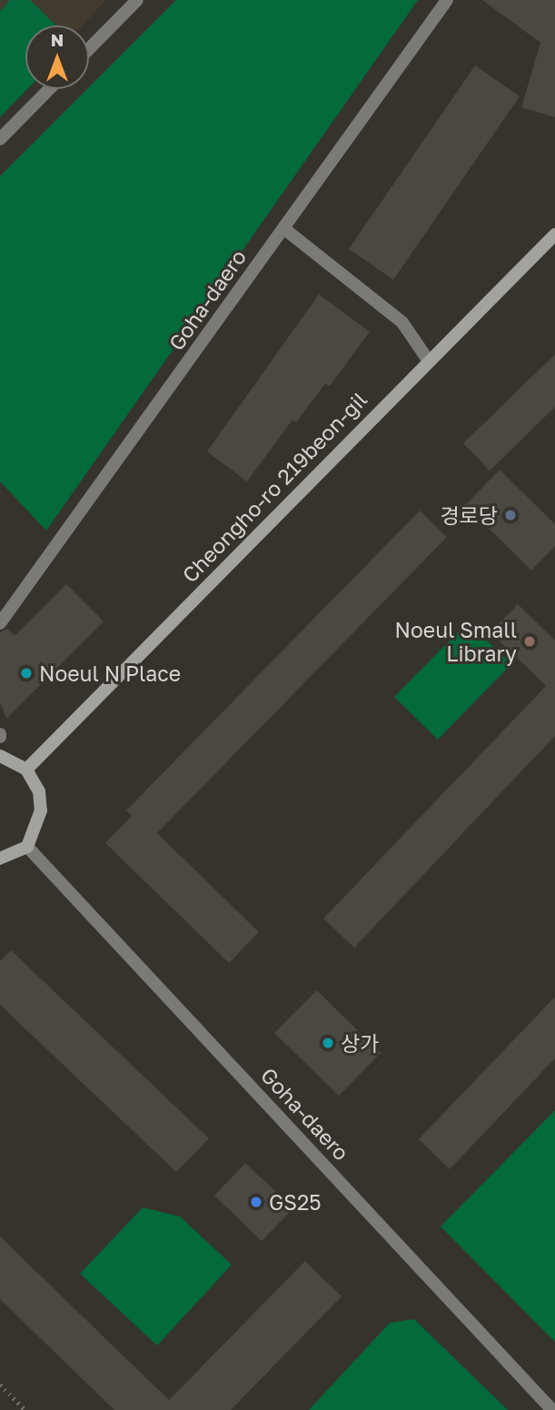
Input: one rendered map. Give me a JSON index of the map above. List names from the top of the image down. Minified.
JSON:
{"streets":{"street":["Goha-daero","Cheongho-ro 219beon-gil"]},"places":["경로당","Noeul Small Library","Noeul N Place","상가","GS25"],"north":"top"}
